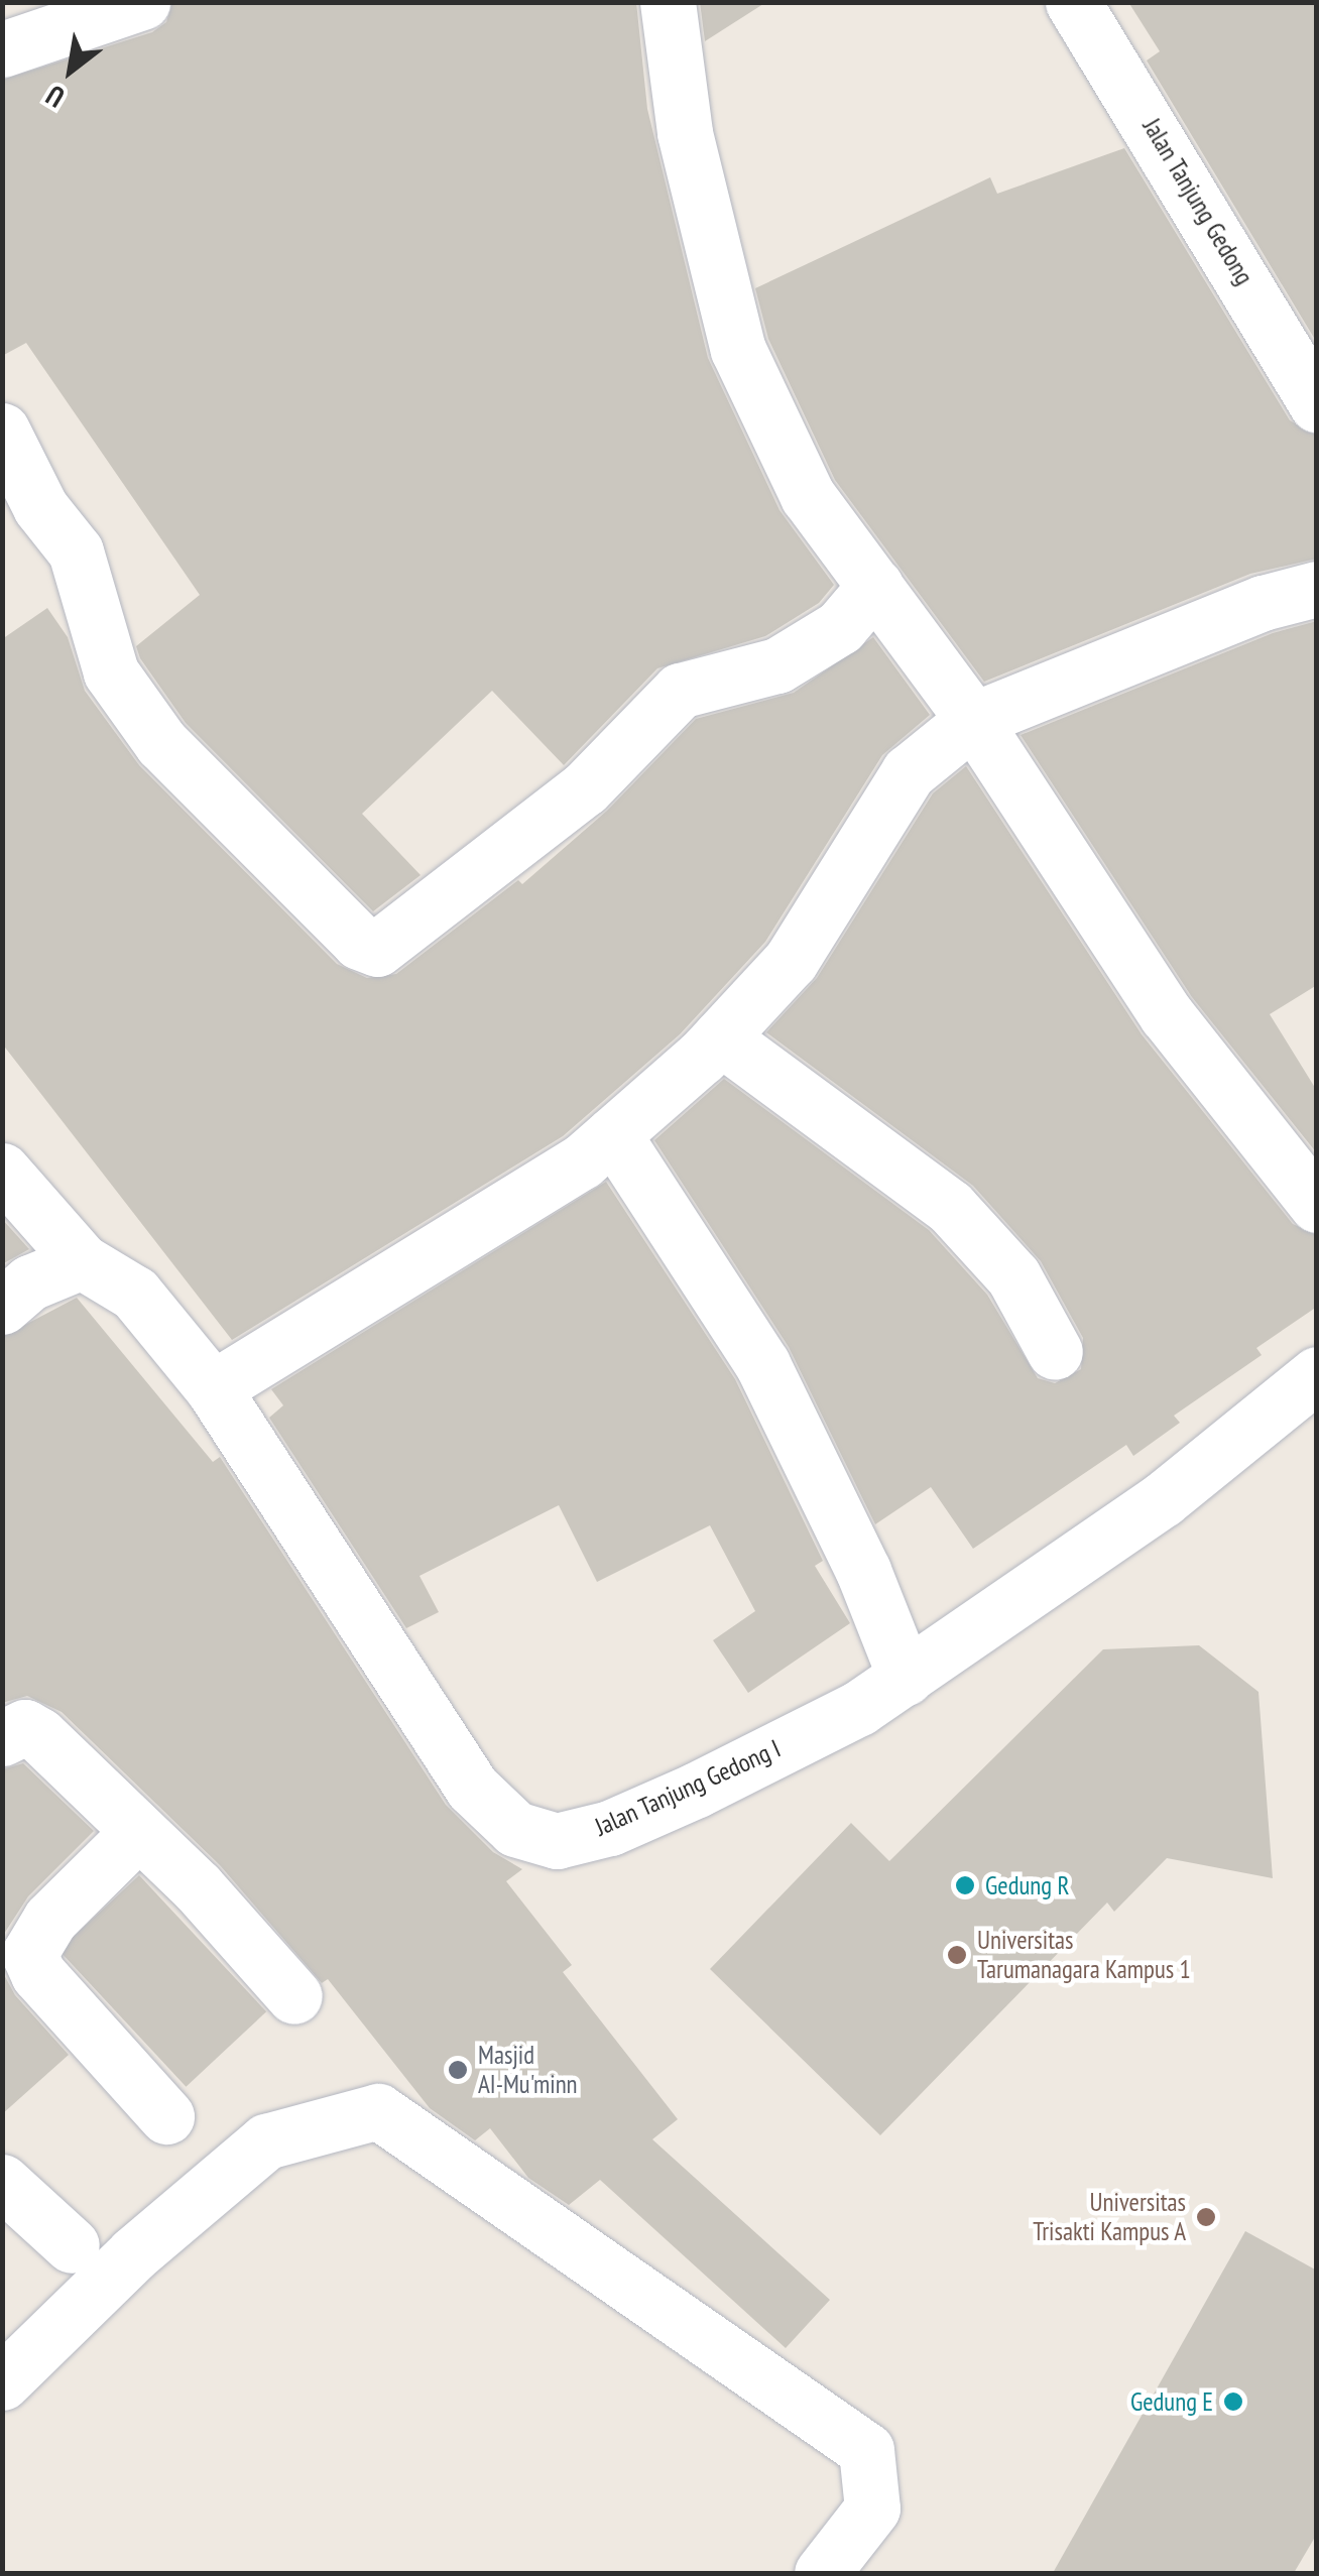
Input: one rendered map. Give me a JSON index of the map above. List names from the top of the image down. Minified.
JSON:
{"streets":{"street":["Jalan Tanjung Gedong","Jalan Tanjung Gedong I"]},"places":["Gedung R","Universitas Tarumanagara Kampus 1","Masjid AI-Mu'minn","Universitas Trisakti Kampus A","Gedung E"],"north":"bottom left"}
